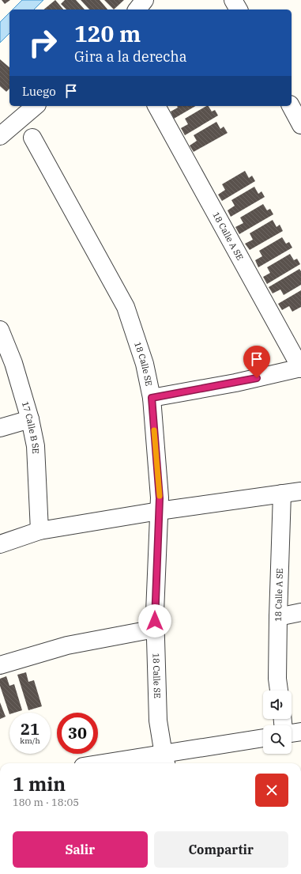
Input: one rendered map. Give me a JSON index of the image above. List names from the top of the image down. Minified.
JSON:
{"streets":{"street":["18 Calle A SE","18 Calle SE","17 Calle B SE"]},"page":{"turn":["120 m","Gira a la derecha"],"then":"Luego","speed":"21 km/h","limit":"30","heading":["1 min","180 m · 18:05"],"buttons":["Salir","Compartir"]}}
